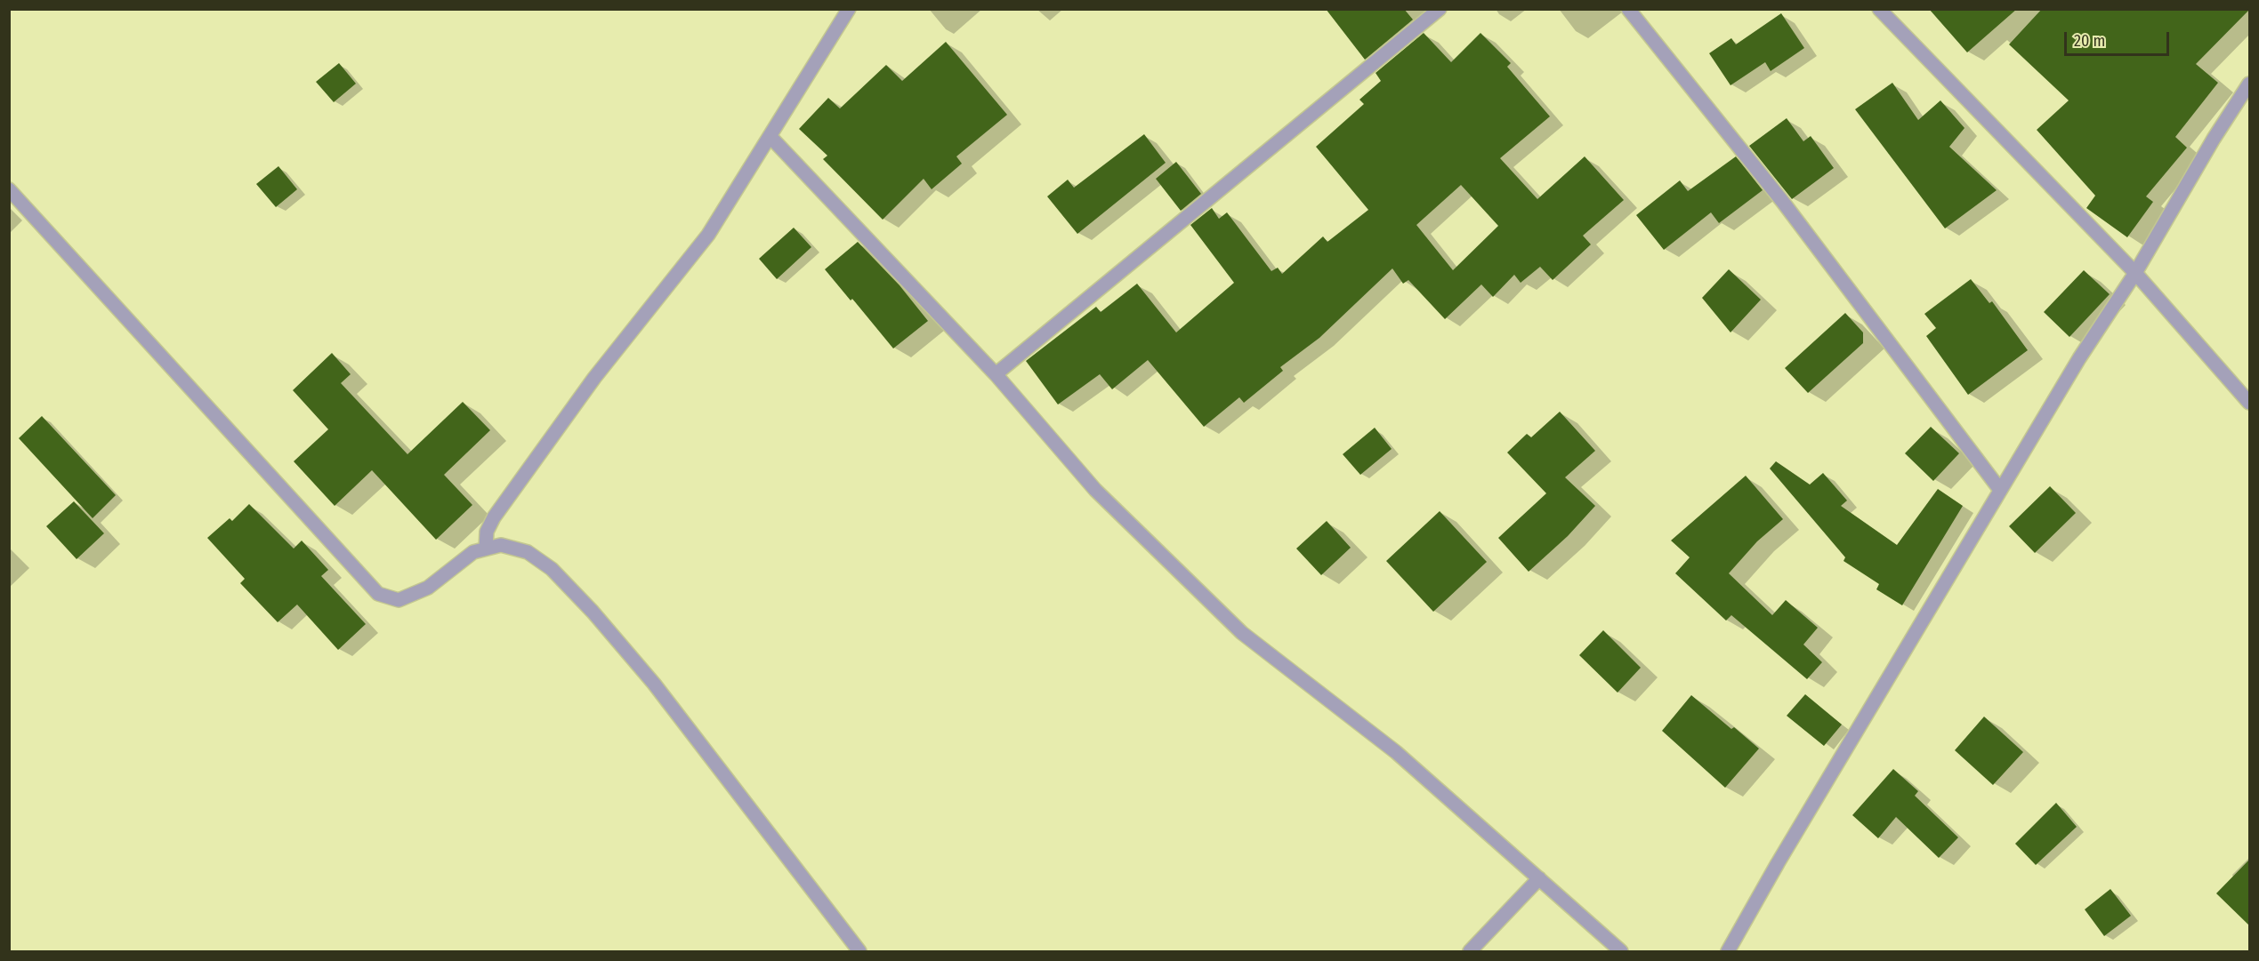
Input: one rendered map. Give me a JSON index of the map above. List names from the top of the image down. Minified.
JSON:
{"scale_bar":"20 m"}
